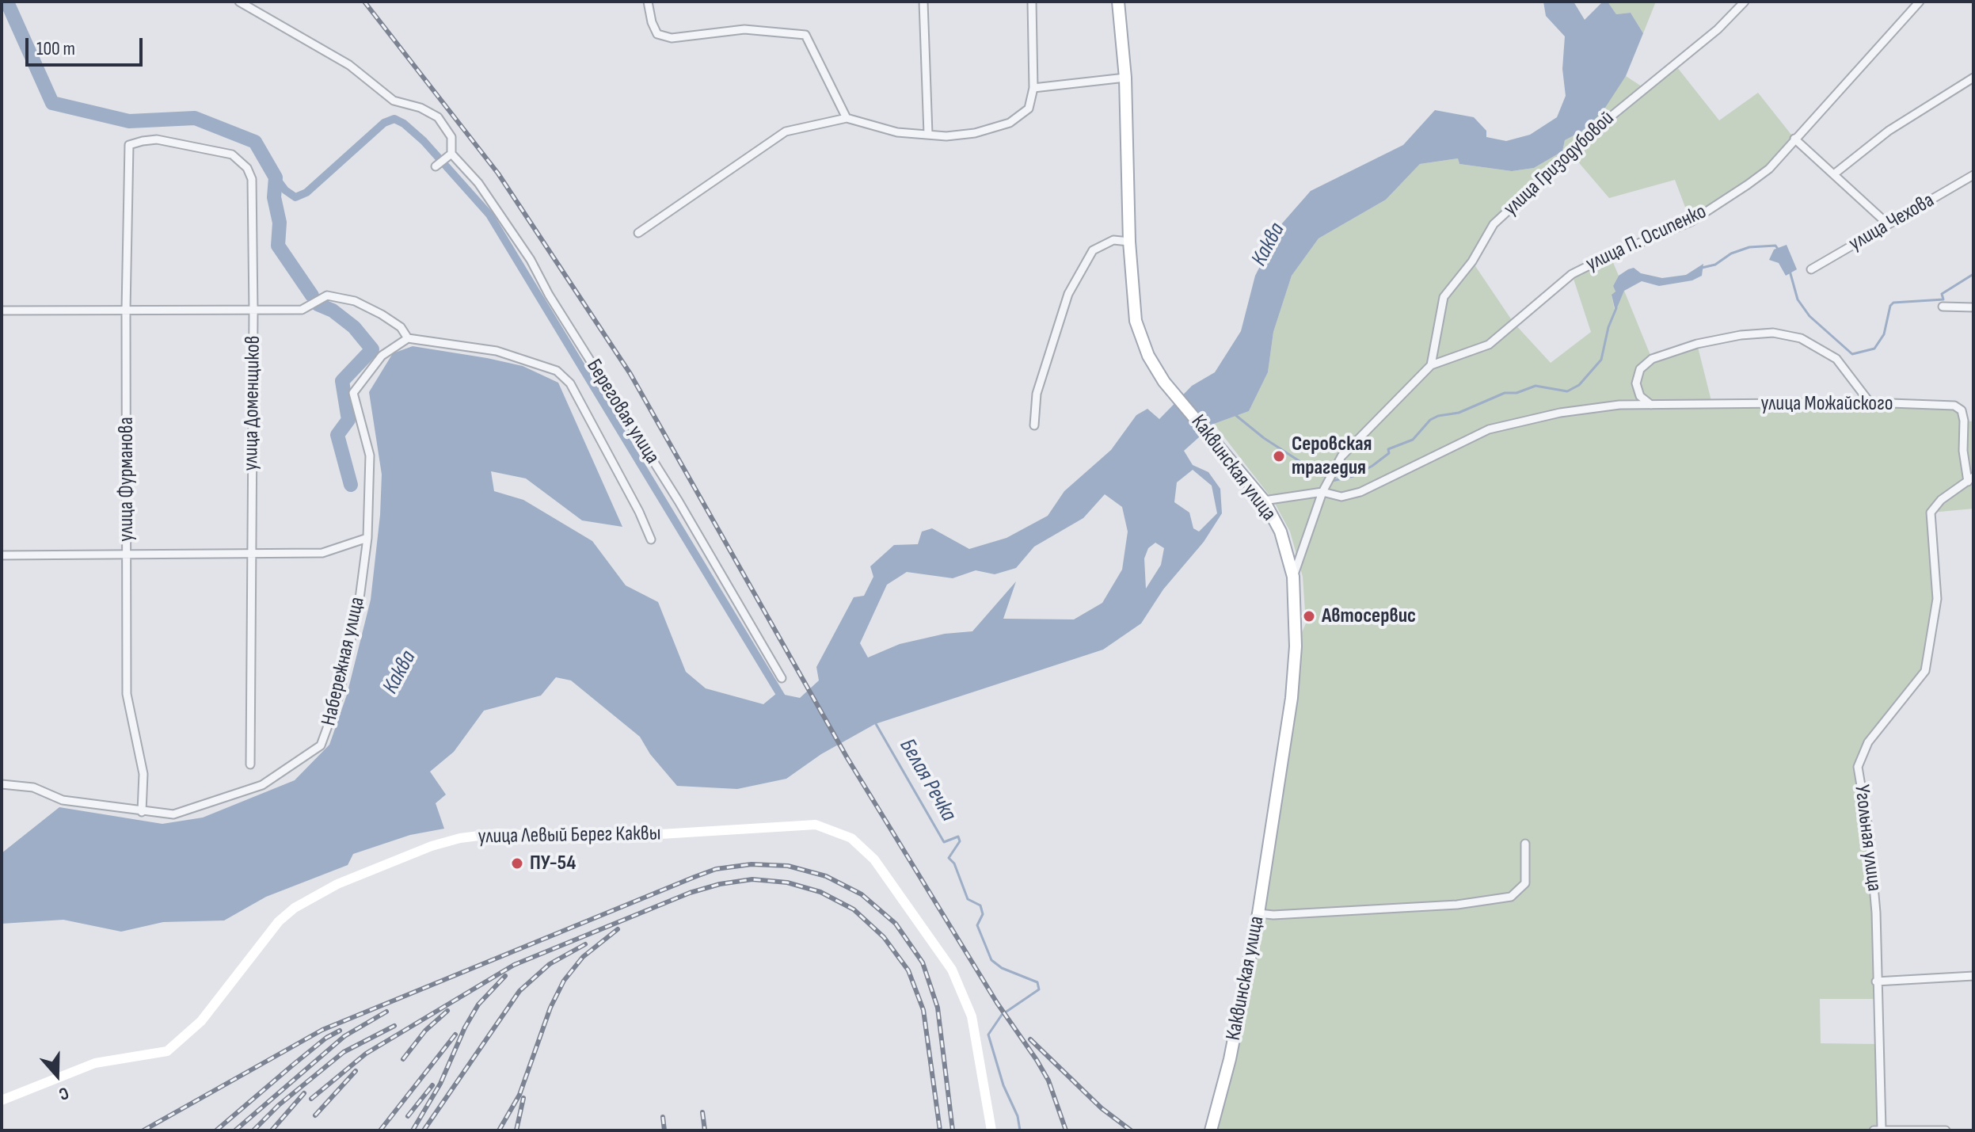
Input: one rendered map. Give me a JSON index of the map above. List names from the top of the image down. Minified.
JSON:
{"streets":{"main road":["Каквинская улица","улица Левый Берег Каквы"],"street":["улица Гризодубовой","улица Чехова","улица П. Осипенко","улица Доменщиков","улица Можайского","Береговая улица","улица Фурманова","Набережная улица","Угольная улица"]},"crossings":[["улица Гризодубовой","улица П. Осипенко"],["улица Доменщиков","улица Фурманова"],["улица Можайского","Каквинская улица"],["улица Можайского","Угольная улица"],["улица Фурманова","Набережная улица"]],"water":["Каква","Белая Речка"],"places":["Серовская трагедия","Автосервис","ПУ-54"],"scale_bar":"100 m","north":"bottom"}
